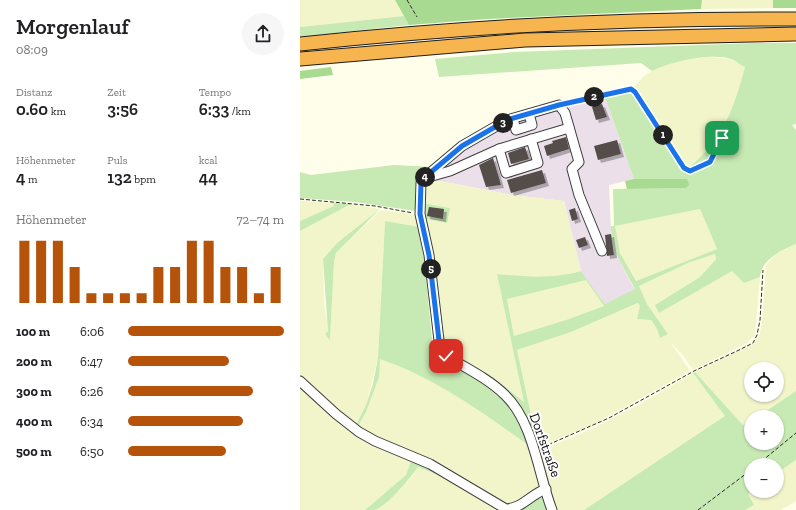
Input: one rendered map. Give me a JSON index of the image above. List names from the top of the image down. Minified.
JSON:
{"streets":{"street":["Dorfstraße"]},"page":{"heading":["Morgenlauf","08:09"],"stats":[["Distanz","0.60 km"],["Zeit","3:56"],["Tempo","6:33 /km"],["Höhenmeter","4 m"],["Puls","132 bpm"],["kcal","44"]],"pins":["2","3","1","4","5"],"chart":["Höhenmeter","72–74 m"],"list":[{"name":"100 m","note":"6:06"},{"name":"200 m","note":"6:47"},{"name":"300 m","note":"6:26"},{"name":"400 m","note":"6:34"},{"name":"500 m","note":"6:50"}],"map_buttons":["+","−"]}}
